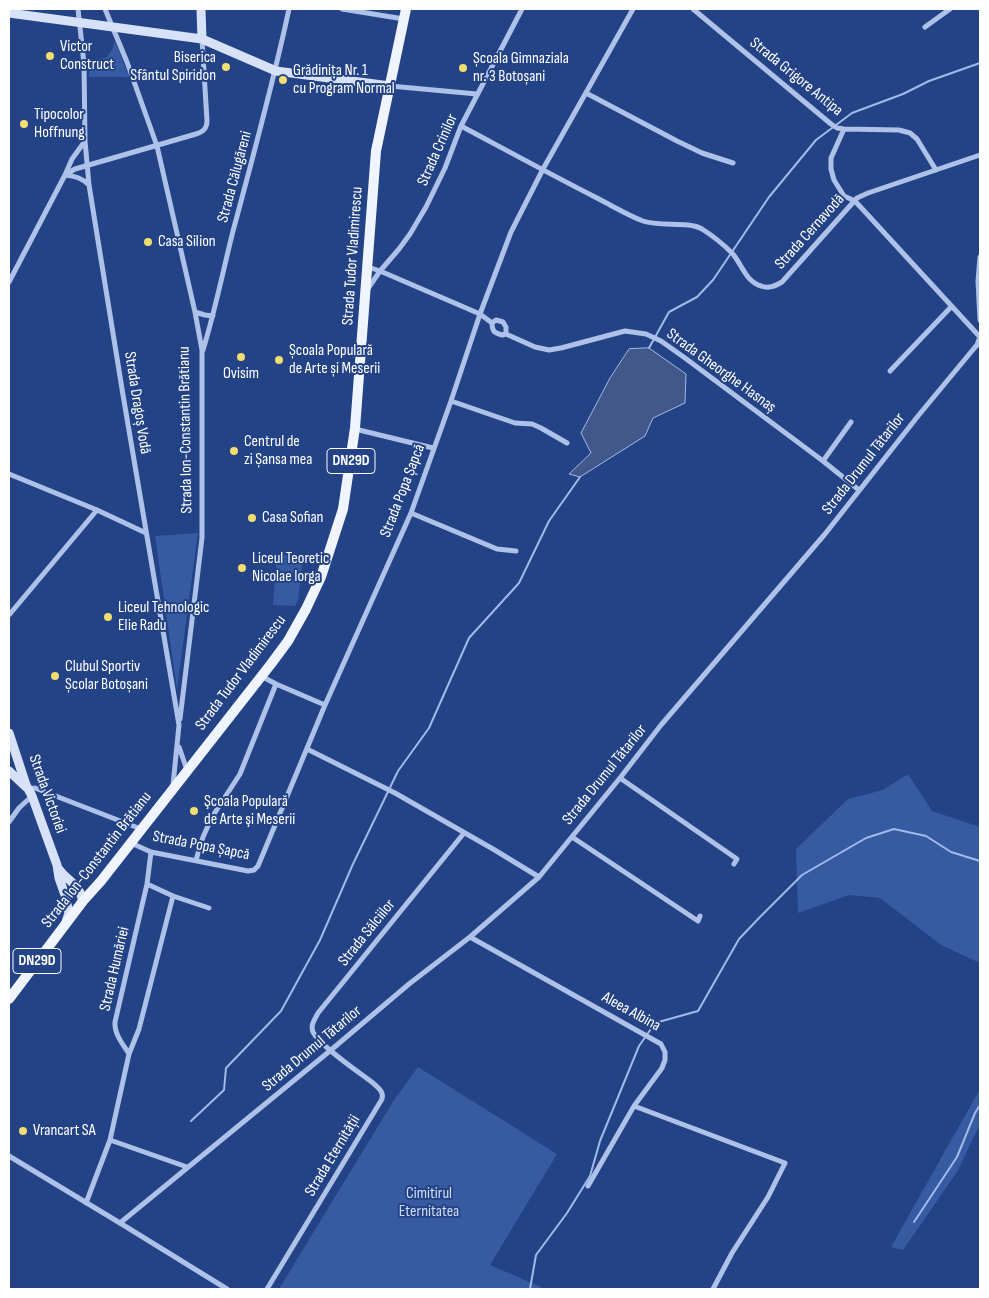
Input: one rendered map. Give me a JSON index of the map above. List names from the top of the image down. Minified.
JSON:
{"streets":{"main road":["Strada Tudor Vladimirescu","Strada Ion-Constantin Brătianu","DN29D","Strada Victoriei"],"street":["Strada Grigore Antipa","Strada Crinilor","Strada Călugăreni","Strada Cernavodă","Strada Gheorghe Hasnaș","Strada Dragoș Vodă","Strada Drumul Tătarilor","Strada Popa Șapcă","Strada Sălciilor","Strada Humăriei","Aleea Albina","Strada Eternității"]},"crossings":[["Strada Grigore Antipa","Strada Cernavodă"],["Strada Crinilor","Strada Cernavodă"],["Strada Crinilor","Strada Tudor Vladimirescu"],["Strada Crinilor","Strada Gheorghe Hasnaș"],["Strada Călugăreni","Strada Ion-Constantin Brătianu"],["Strada Cernavodă","Strada Popa Șapcă"],["Strada Tudor Vladimirescu","Strada Gheorghe Hasnaș"],["Strada Tudor Vladimirescu","Strada Dragoș Vodă"],["Strada Tudor Vladimirescu","Strada Ion-Constantin Brătianu"],["Strada Gheorghe Hasnaș","Strada Drumul Tătarilor"],["Strada Gheorghe Hasnaș","Strada Popa Șapcă"],["Strada Dragoș Vodă","Strada Ion-Constantin Brătianu"],["Strada Ion-Constantin Brătianu","Strada Popa Șapcă"],["Strada Ion-Constantin Brătianu","Strada Victoriei"],["Strada Drumul Tătarilor","Strada Sălciilor"],["Strada Drumul Tătarilor","Aleea Albina"],["Strada Drumul Tătarilor","Strada Eternității"],["Strada Popa Șapcă","Strada Humăriei"],["Strada Sălciilor","Strada Eternității"]],"parks":["Cimitirul Eternitatea"],"places":["Victor Construct","Biserica Sfântul Spiridon","Școala Gimnaziala nr. 3 Botoșani","Grădinița Nr. 1 cu Program Normal","Tipocolor Hoffnung","Casa Silion","Ovisim","Școala Populară de Arte și Meserii","Centrul de zi Șansa mea","Casa Sofian","Liceul Teoretic Nicolae Iorga","Liceul Tehnologic Elie Radu","Clubul Sportiv Școlar Botoșani","Şcoala Populară de Arte şi Meserii","Vrancart SA"]}
